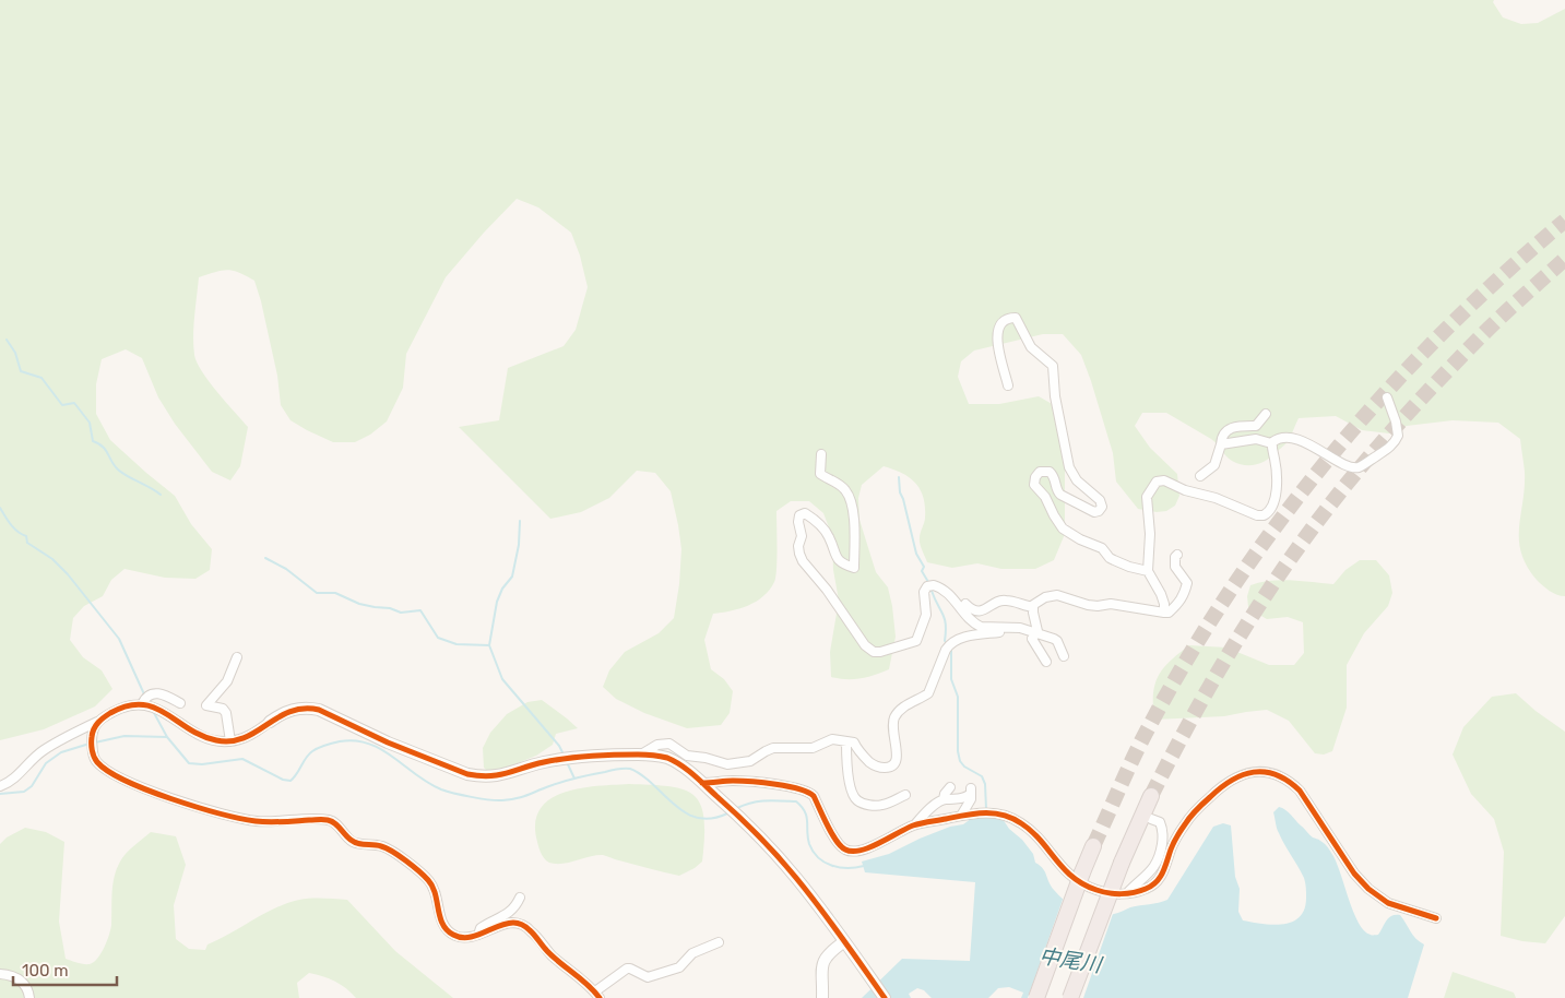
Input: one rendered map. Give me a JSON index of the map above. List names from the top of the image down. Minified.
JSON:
{"water":["中尾川"],"scale_bar":"100 m"}
